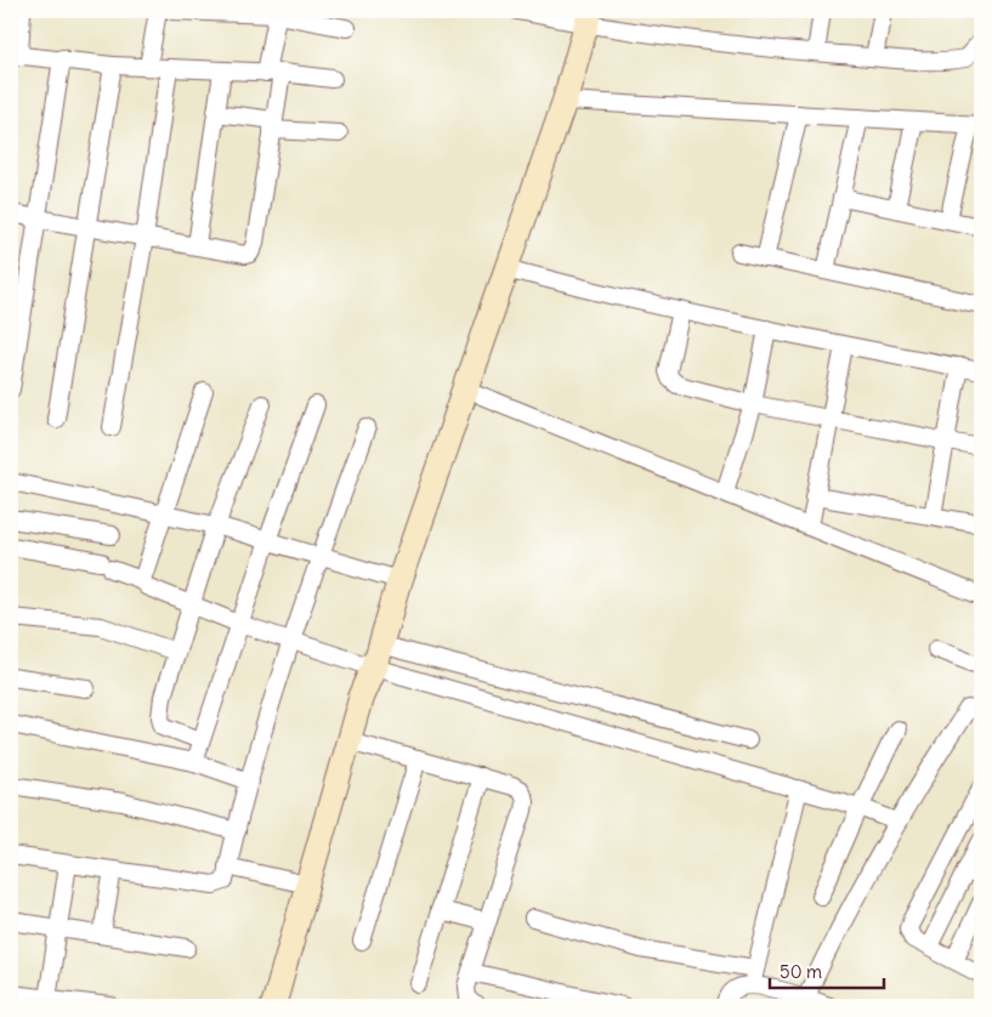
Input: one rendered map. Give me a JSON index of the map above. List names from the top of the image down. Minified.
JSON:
{"scale_bar":"50 m"}
